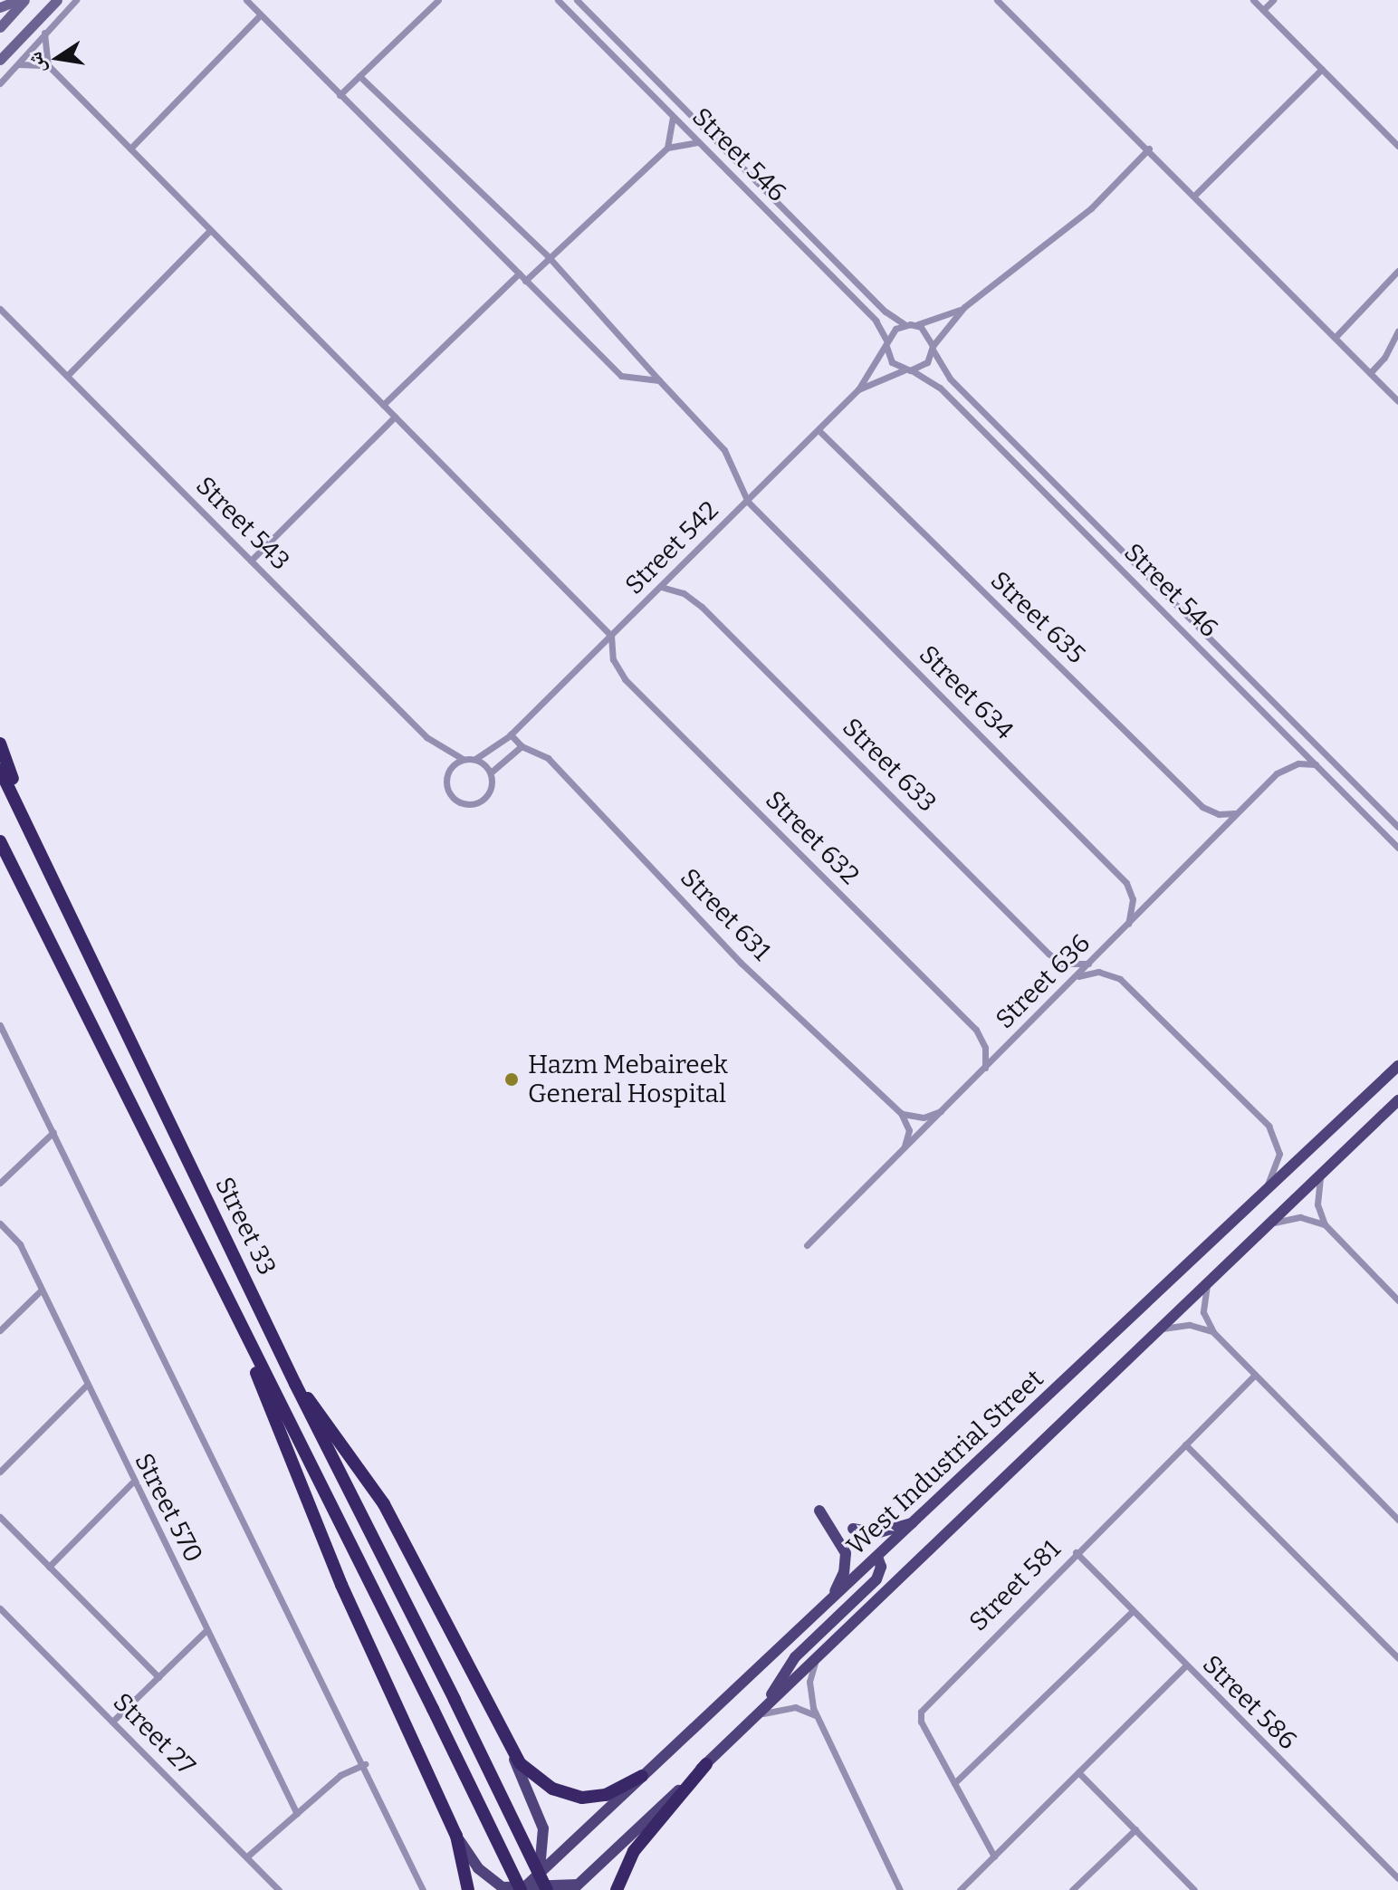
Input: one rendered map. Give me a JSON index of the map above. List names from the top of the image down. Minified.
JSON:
{"streets":{"highway":["Street 33"],"main road":["West Industrial Street"],"street":["Street 546","Street 543","Street 542","Street 635","Street 634","Street 633","Street 632","Street 631","Street 636","Street 570","Street 581","Street 586","Street 27"]},"crossings":[["Street 546","Street 542"],["Street 546","Street 636"],["Street 543","Street 542"],["Street 542","Street 635"],["Street 542","Street 634"],["Street 542","Street 633"],["Street 542","Street 632"],["Street 635","Street 636"],["Street 634","Street 636"],["Street 633","Street 636"],["Street 632","Street 636"],["Street 33","West Industrial Street"],["Street 581","Street 586"]],"places":["Hazm Mebaireek General Hospital"],"north":"left"}
